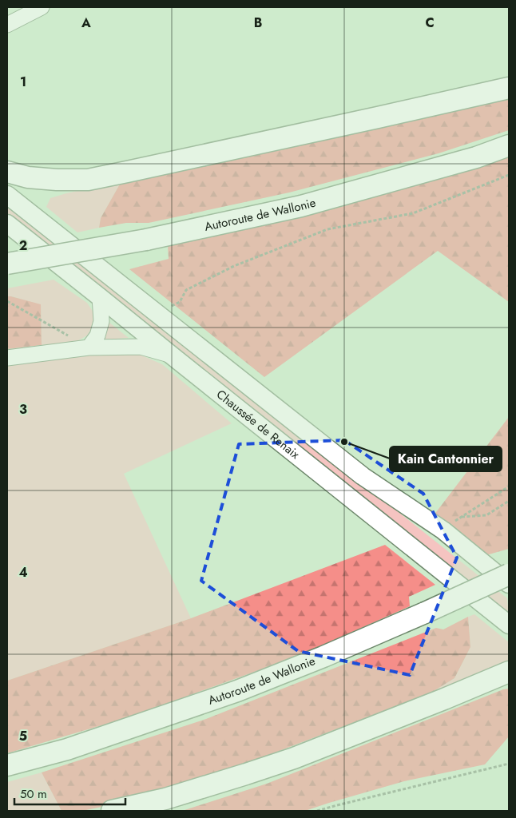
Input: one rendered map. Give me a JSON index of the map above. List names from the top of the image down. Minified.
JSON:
{"streets":{"highway":["Autoroute de Wallonie"],"main road":["Chaussée de Renaix"]},"places":["Kain Cantonnier"],"scale_bar":"50 m","grid":{"columns":["A","B","C"],"rows":["1","2","3","4","5"]}}
